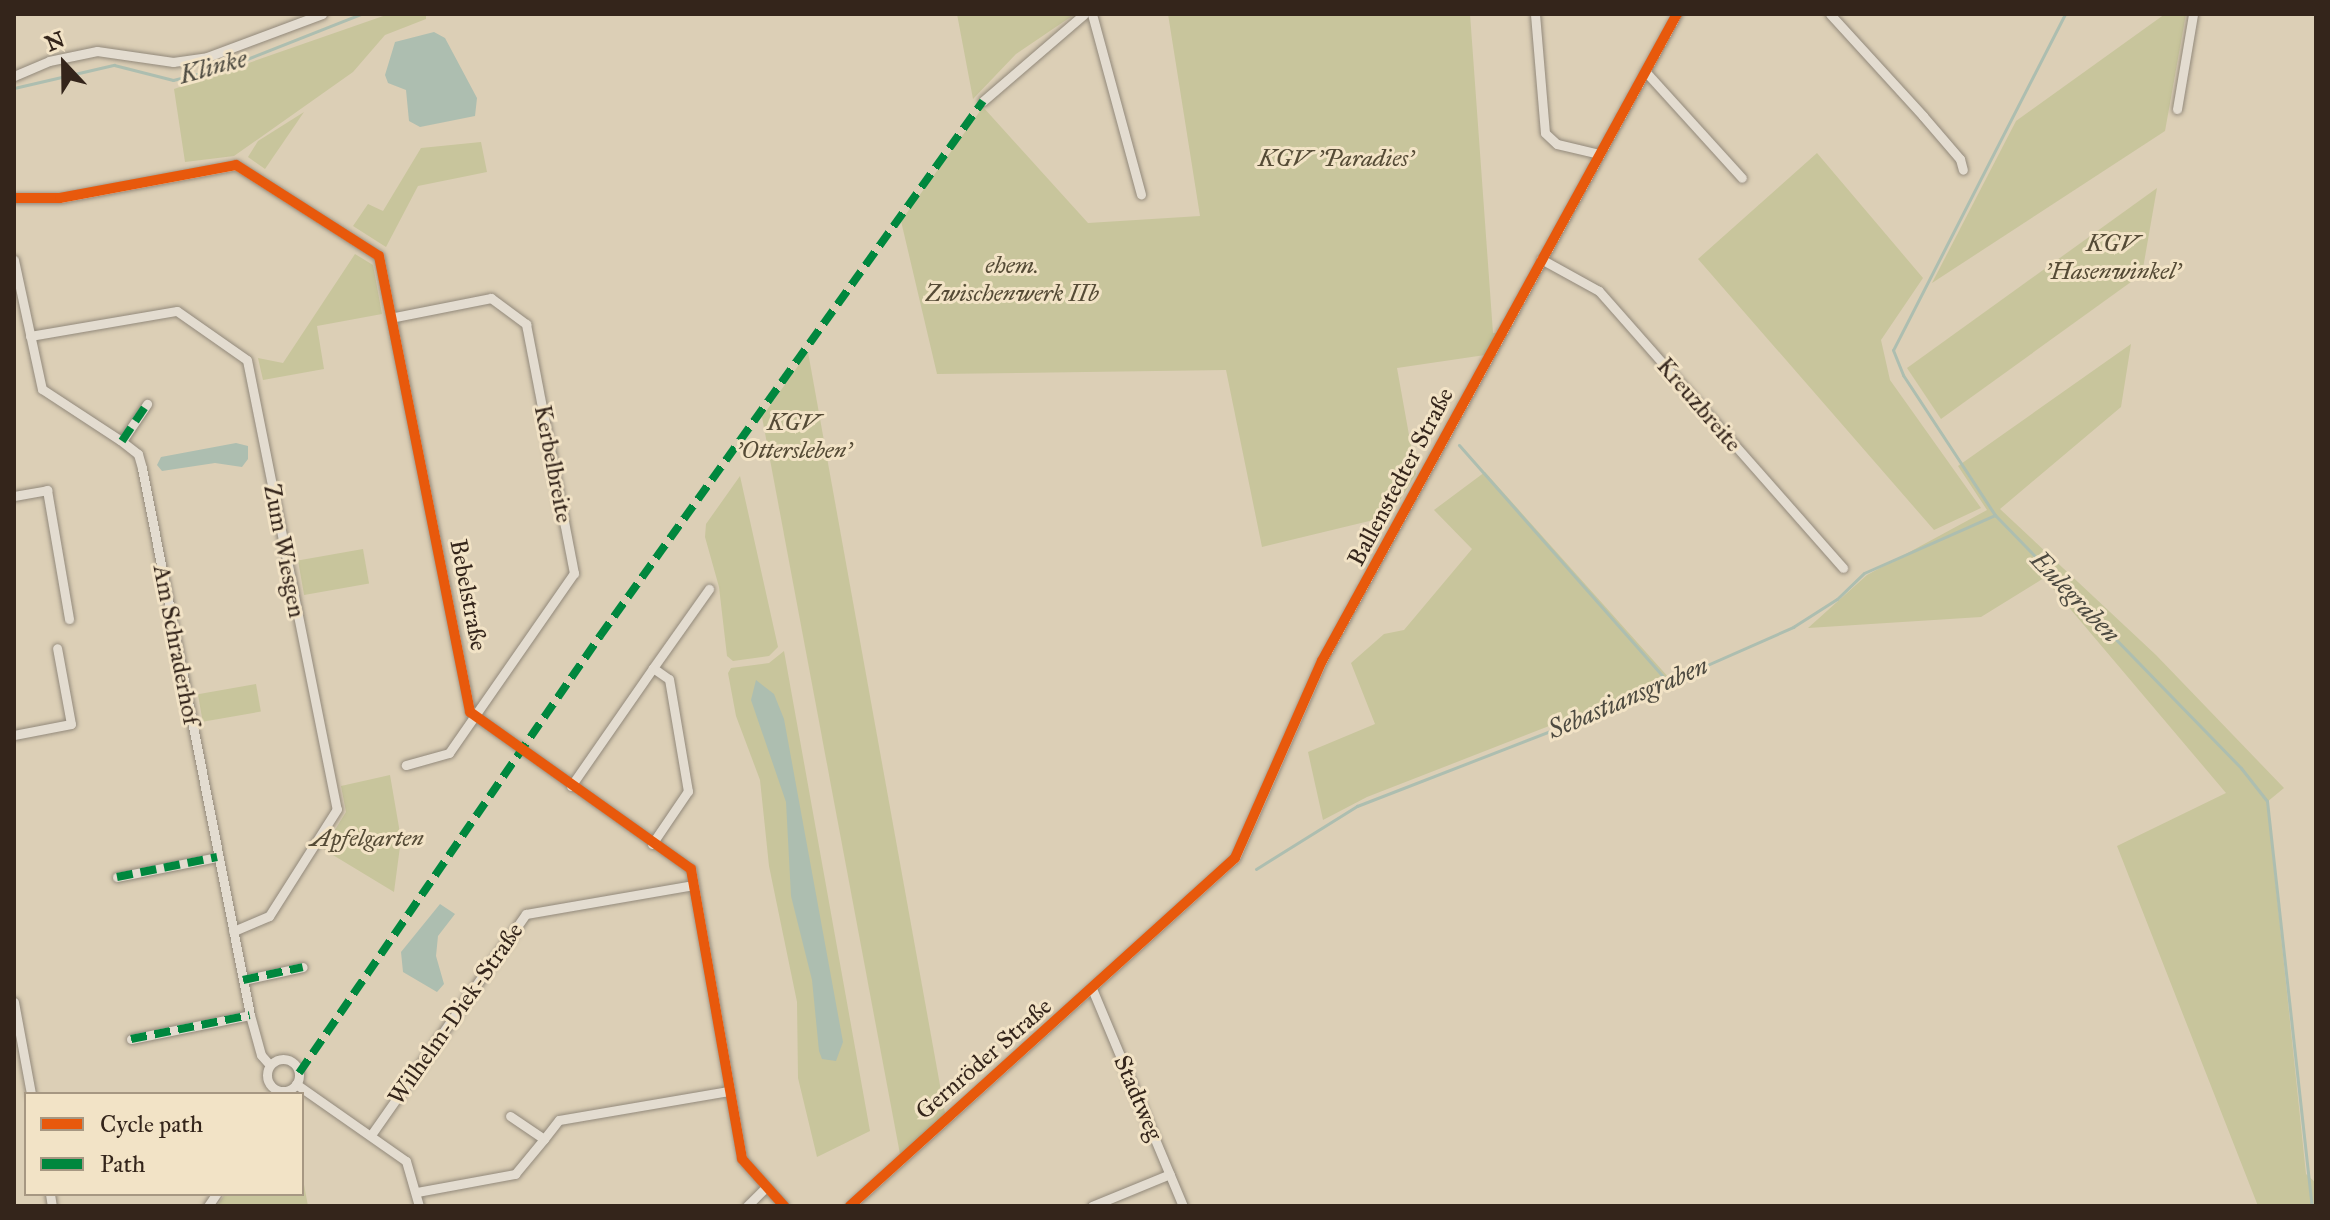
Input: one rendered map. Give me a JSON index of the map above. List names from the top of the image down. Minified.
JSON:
{"streets":{"street":["Kreuzbreite","Kerbelbreite","Ballenstedter Straße","Zum Wiesgen","Bebelstraße","Am Schraderhof","Wilhelm-Diek-Straße","Gernröder Straße","Stadtweg"]},"crossings":[["Kreuzbreite","Ballenstedter Straße"],["Kerbelbreite","Bebelstraße"],["Ballenstedter Straße","Gernröder Straße"],["Zum Wiesgen","Am Schraderhof"],["Gernröder Straße","Stadtweg"]],"water":["Klinke","Eulegraben","Sebastiansgraben"],"parks":["KGV 'Paradies'","KGV 'Hasenwinkel'","ehem. Zwischenwerk IIb","KGV 'Ottersleben'","Apfelgarten"],"legend":["Cycle path","Path"],"north":"top"}
